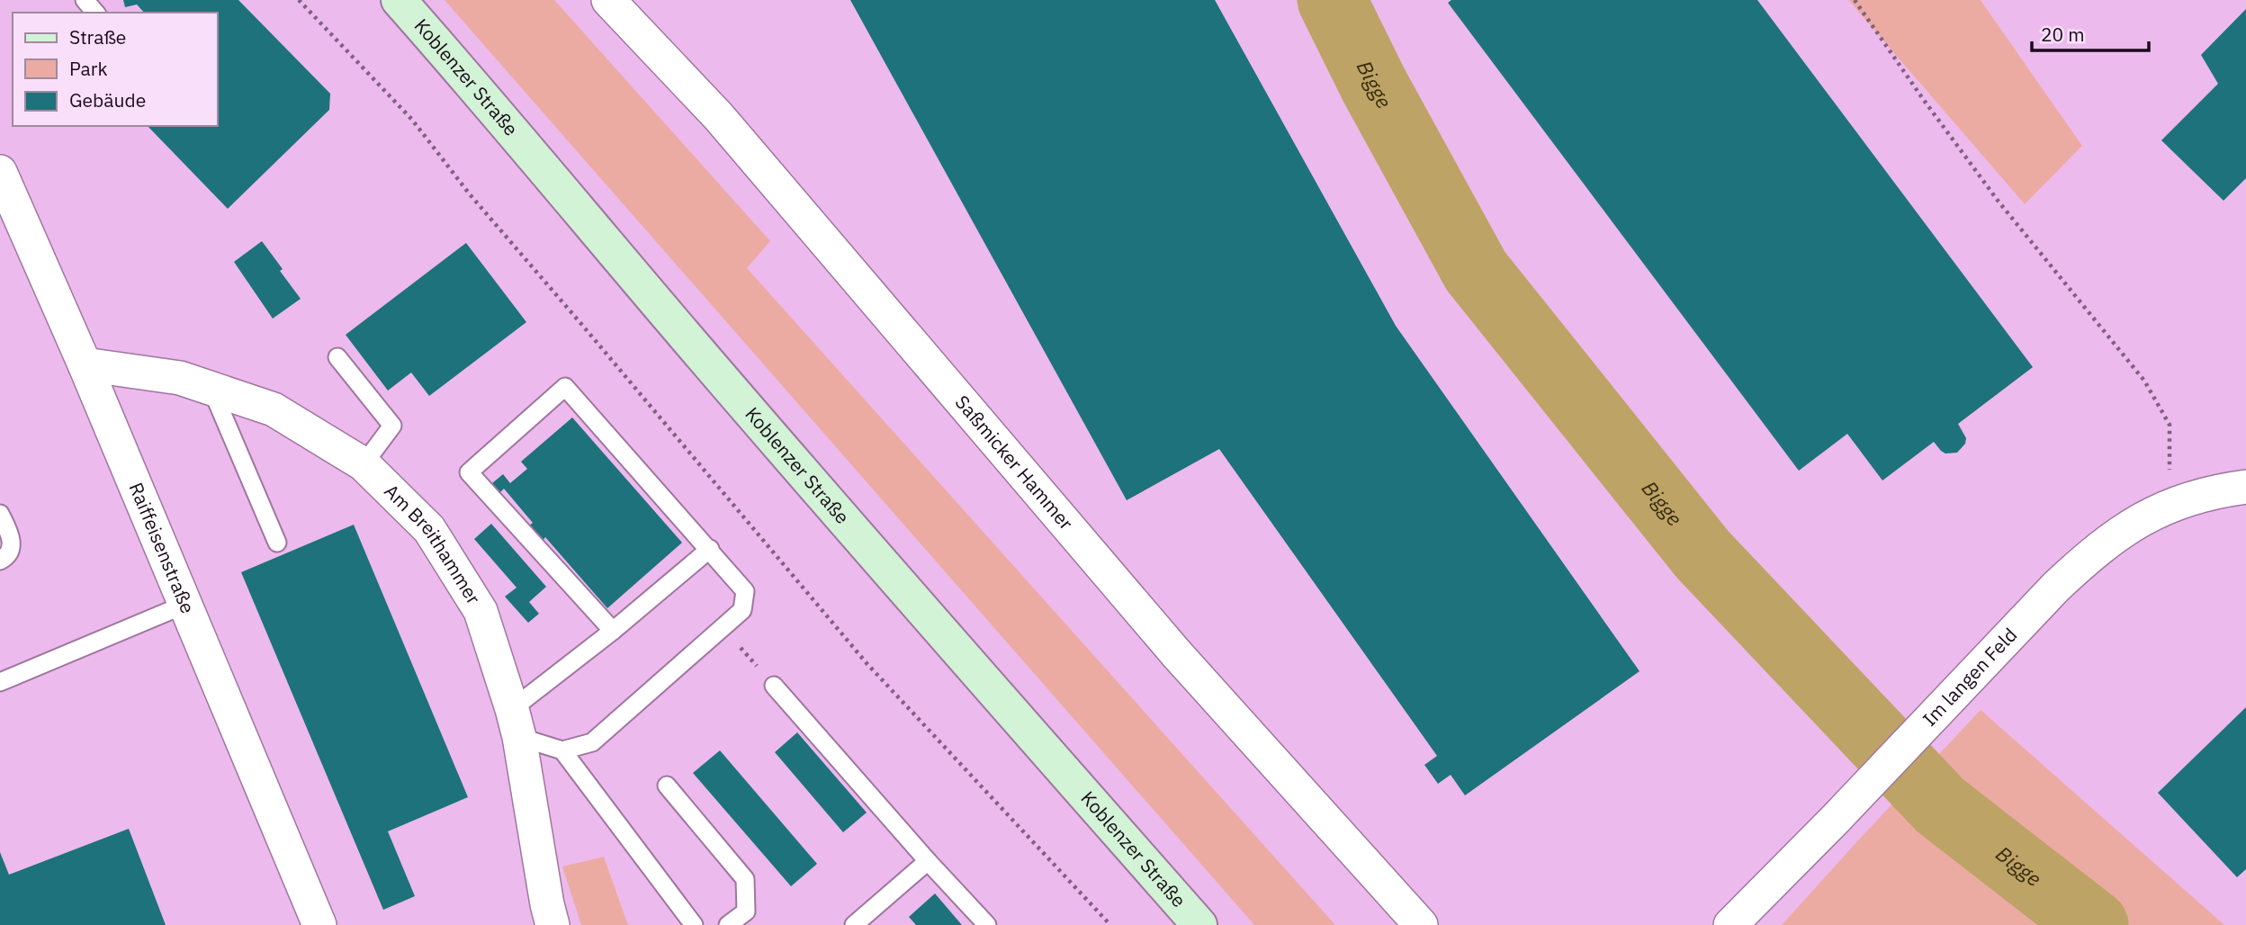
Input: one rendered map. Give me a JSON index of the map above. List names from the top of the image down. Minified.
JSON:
{"streets":{"main road":["Koblenzer Straße"],"street":["Saßmicker Hammer","Am Breithammer","Raiffeisenstraße","Im langen Feld"]},"crossings":[["Am Breithammer","Raiffeisenstraße"]],"water":["Bigge"],"legend":["Straße","Park","Gebäude"],"scale_bar":"20 m"}
